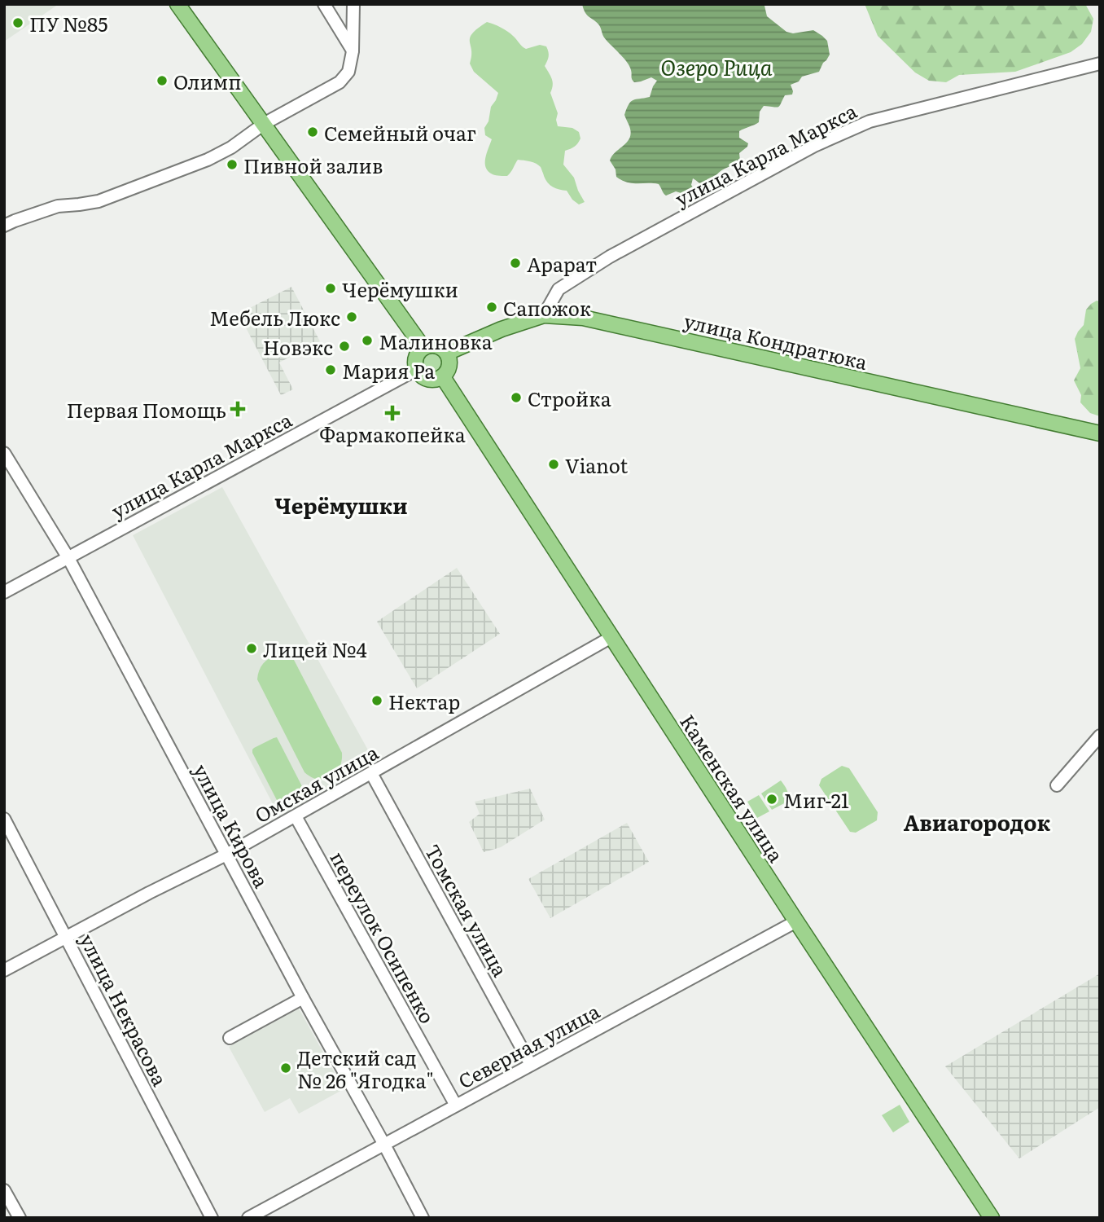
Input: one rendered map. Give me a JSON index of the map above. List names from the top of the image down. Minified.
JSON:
{"streets":{"main road":["улица Кондратюка","Каменская улица"],"street":["улица Карла Маркса","Омская улица","улица Кирова","Томская улица","переулок Осипенко","улица Некрасова","Северная улица"]},"crossings":[["улица Карла Маркса","улица Кондратюка"],["улица Карла Маркса","Каменская улица"],["улица Карла Маркса","улица Кирова"],["улица Кондратюка","Каменская улица"],["Омская улица","Каменская улица"],["Омская улица","улица Кирова"],["Омская улица","Томская улица"],["Омская улица","переулок Осипенко"],["Омская улица","улица Некрасова"],["Каменская улица","Северная улица"],["улица Кирова","Северная улица"],["Томская улица","Северная улица"],["переулок Осипенко","Северная улица"]],"districts":["Черёмушки","Авиагородок"],"water":["Озеро Рица"],"places":{"other":["ПУ №85","Олимп","Семейный очаг","Пивной залив","Арарат","Черёмушки","Сапожок","Мебель Люкс","Малиновка","Новэкс","Мария Ра","Стройка","Vianot","Лицей №4","Нектар","Миг-21","Детский сад № 26 \"Ягодка\""],"health":["Первая Помощь","Фармакопейка"]}}
